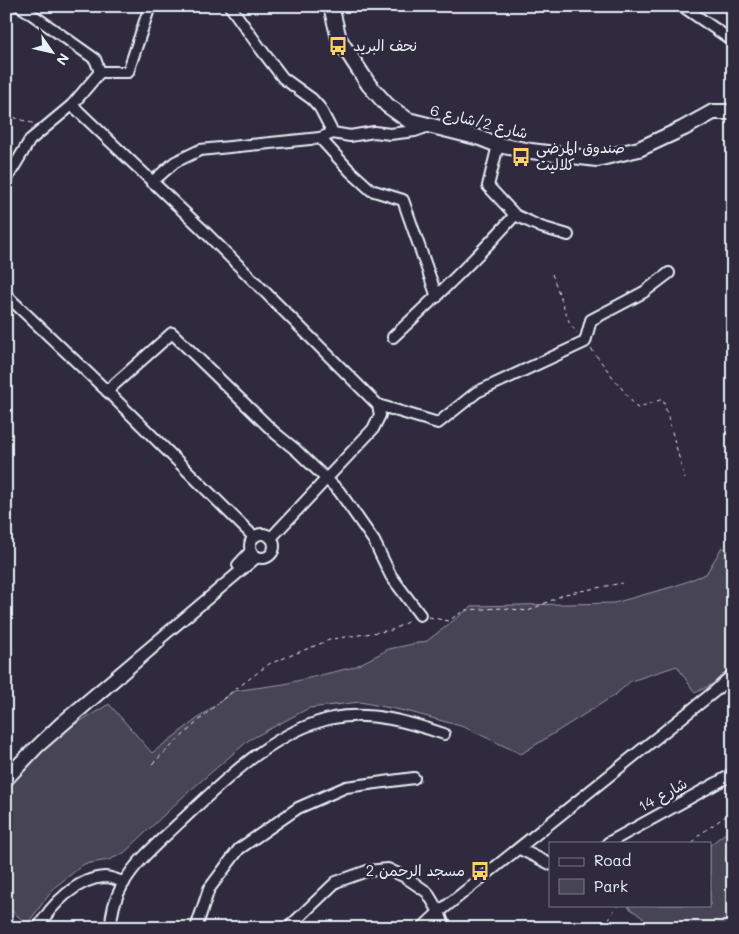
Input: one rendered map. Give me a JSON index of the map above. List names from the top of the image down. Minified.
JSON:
{"streets":{"street":["شارع 2/شارع 6","شارع 14"]},"places":{"bus stop":["نحف البريد","صندوق المرضى كلاليت","مسجد الرحمن 2"]},"legend":["Road","Park"],"north":"bottom right"}
